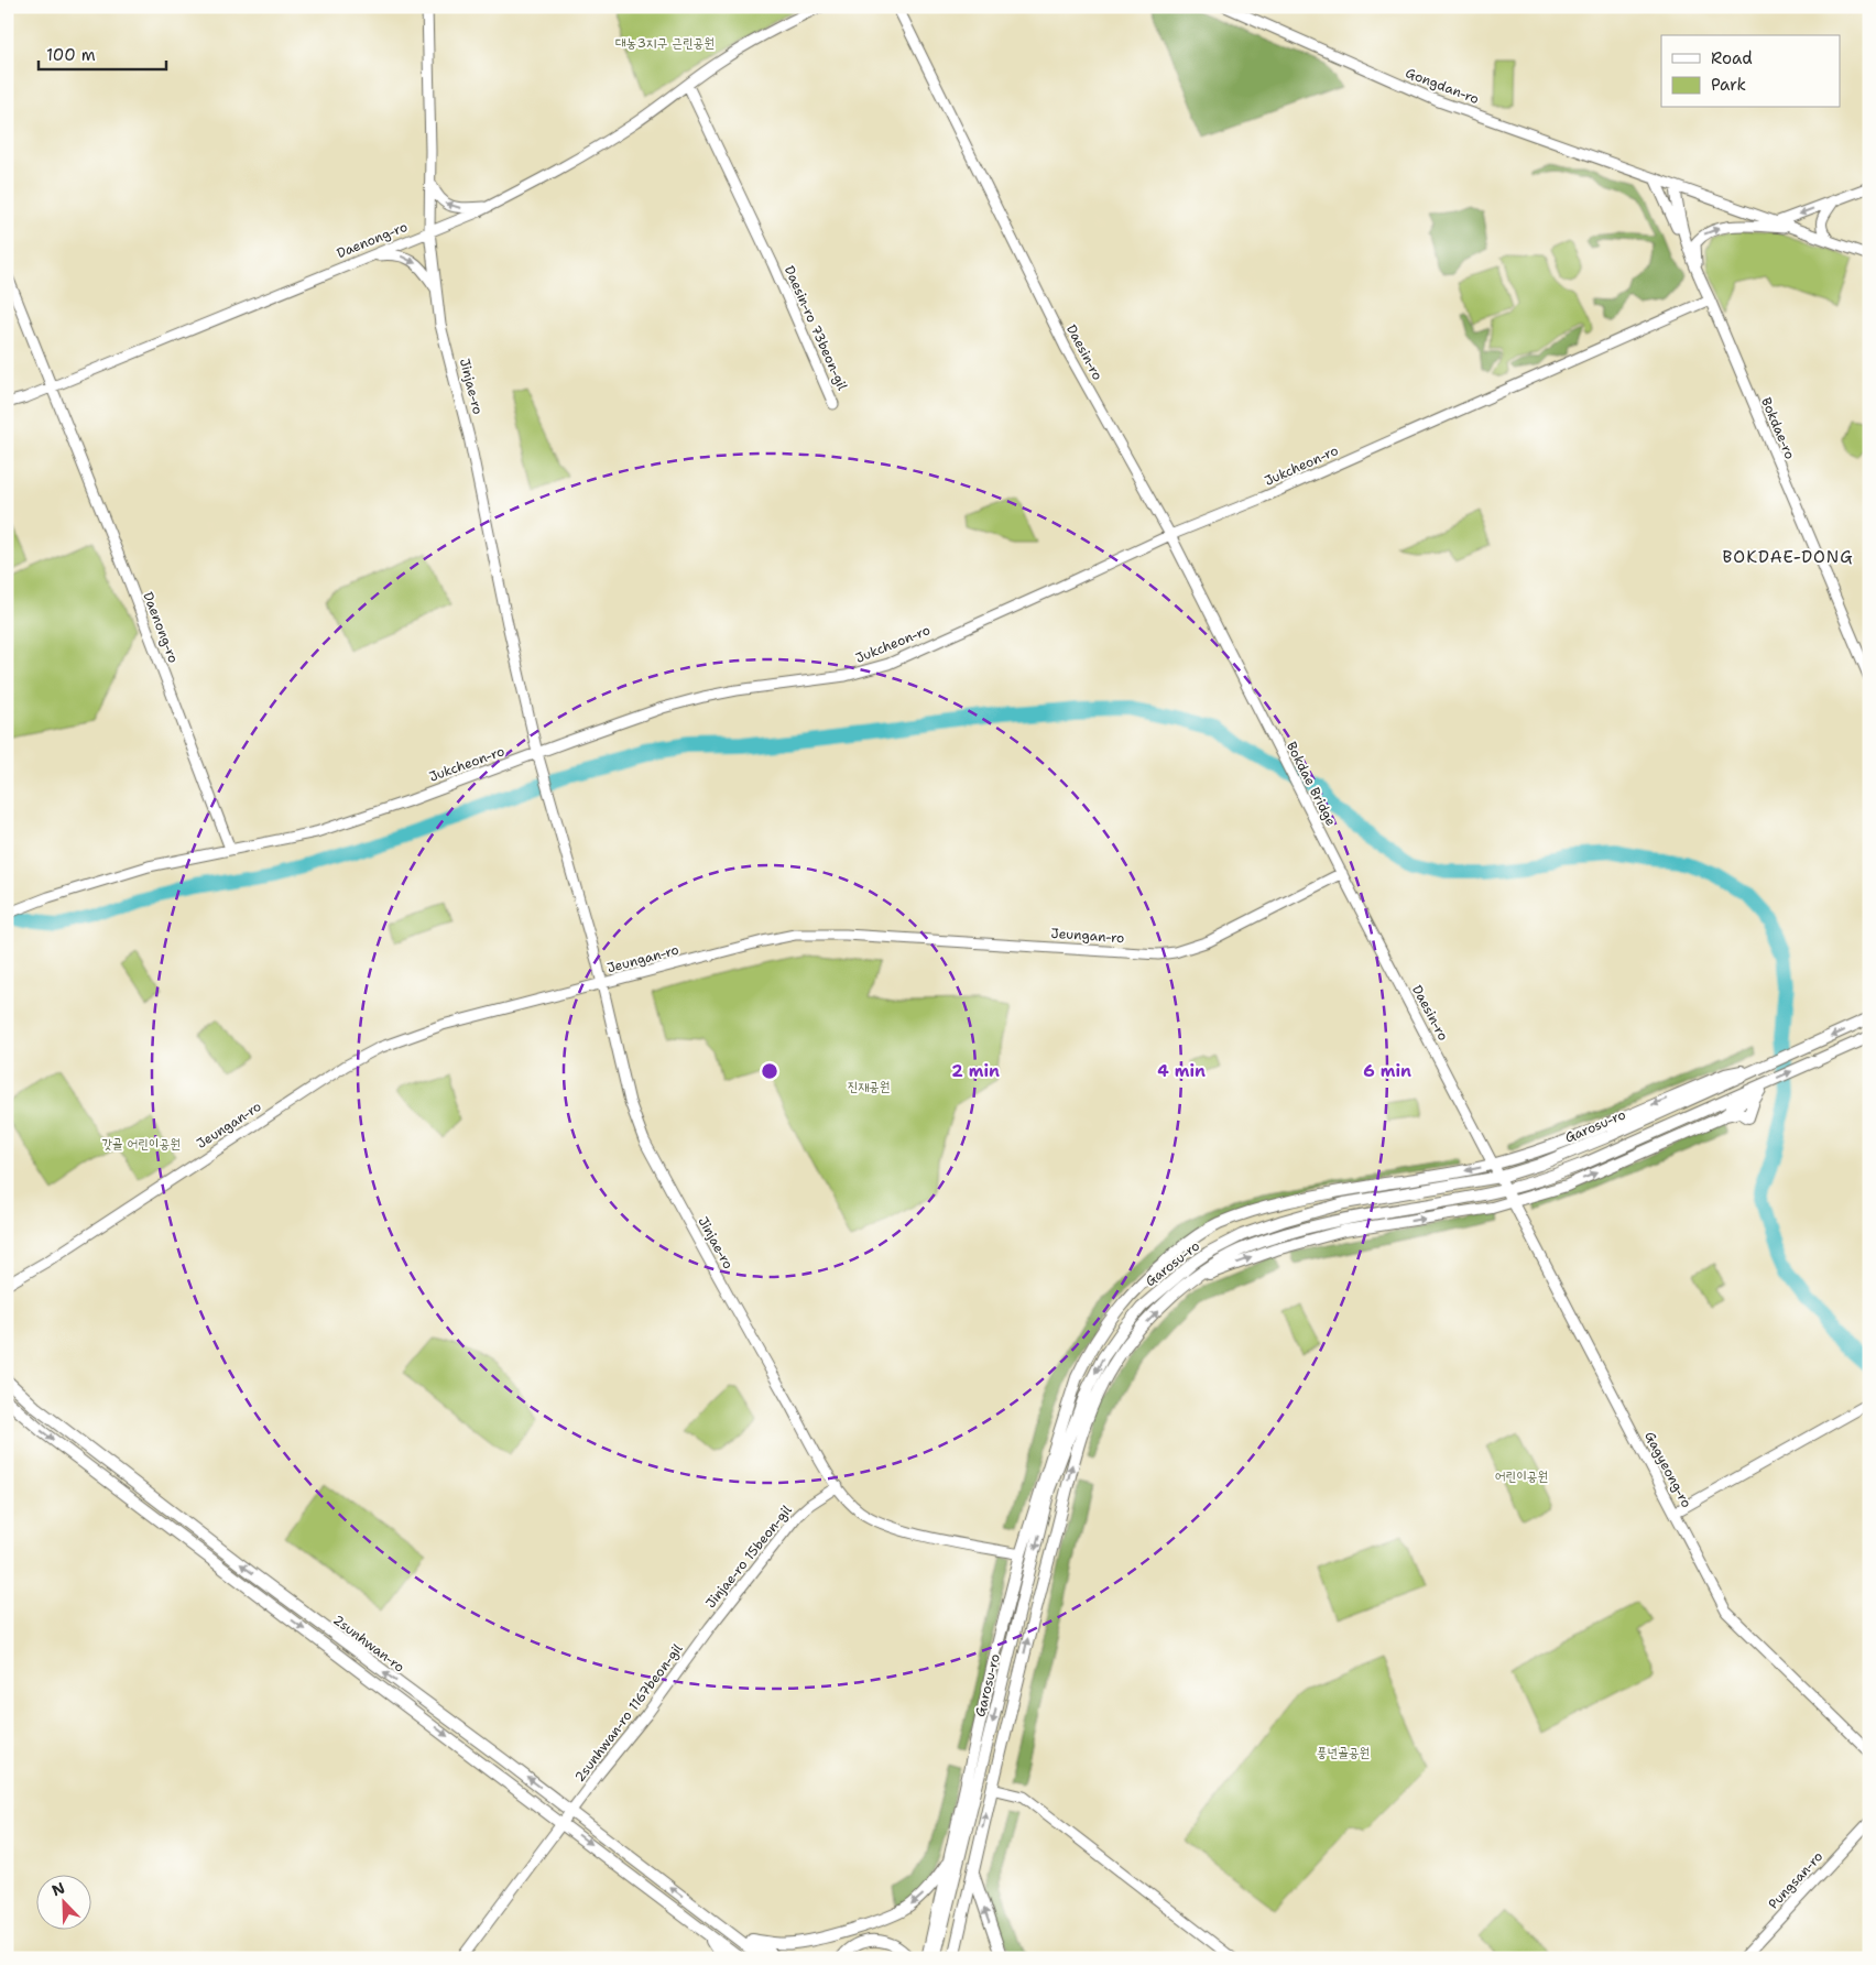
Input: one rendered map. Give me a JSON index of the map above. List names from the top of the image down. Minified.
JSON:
{"streets":{"main road":["Garosu-ro","2sunhwan-ro"],"street":["Gongdan-ro","Daenong-ro","Daesin-ro 73beon-gil","Daesin-ro","Jinjae-ro","Bokdae-ro","Jukcheon-ro","Bokdae Bridge","Jeungan-ro","Gagyeong-ro","Jinjae-ro 15beon-gil","2sunhwan-ro 1167beon-gil","Pungsan-ro"]},"crossings":[["Gongdan-ro","Bokdae-ro"],["Daenong-ro","Daesin-ro 73beon-gil"],["Daenong-ro","Jinjae-ro"],["Daenong-ro","Jukcheon-ro"],["Daesin-ro","Jukcheon-ro"],["Daesin-ro","Bokdae Bridge"],["Daesin-ro","Jeungan-ro"],["Daesin-ro","Gagyeong-ro"],["Jinjae-ro","Jukcheon-ro"],["Jinjae-ro","Jeungan-ro"],["Jinjae-ro","Garosu-ro"],["Jinjae-ro","Jinjae-ro 15beon-gil"],["Bokdae-ro","Jukcheon-ro"],["Bokdae Bridge","Jeungan-ro"],["Garosu-ro","Gagyeong-ro"],["Jinjae-ro 15beon-gil","2sunhwan-ro 1167beon-gil"],["2sunhwan-ro","2sunhwan-ro 1167beon-gil"]],"districts":["BOKDAE-DONG"],"parks":["대농3지구 근린공원","진재공원","갓골 어린이공원","어린이공원","풍년골공원"],"legend":["Road","Park"],"scale_bar":"100 m","north":"top left","rings":["2 min","4 min","6 min"]}
